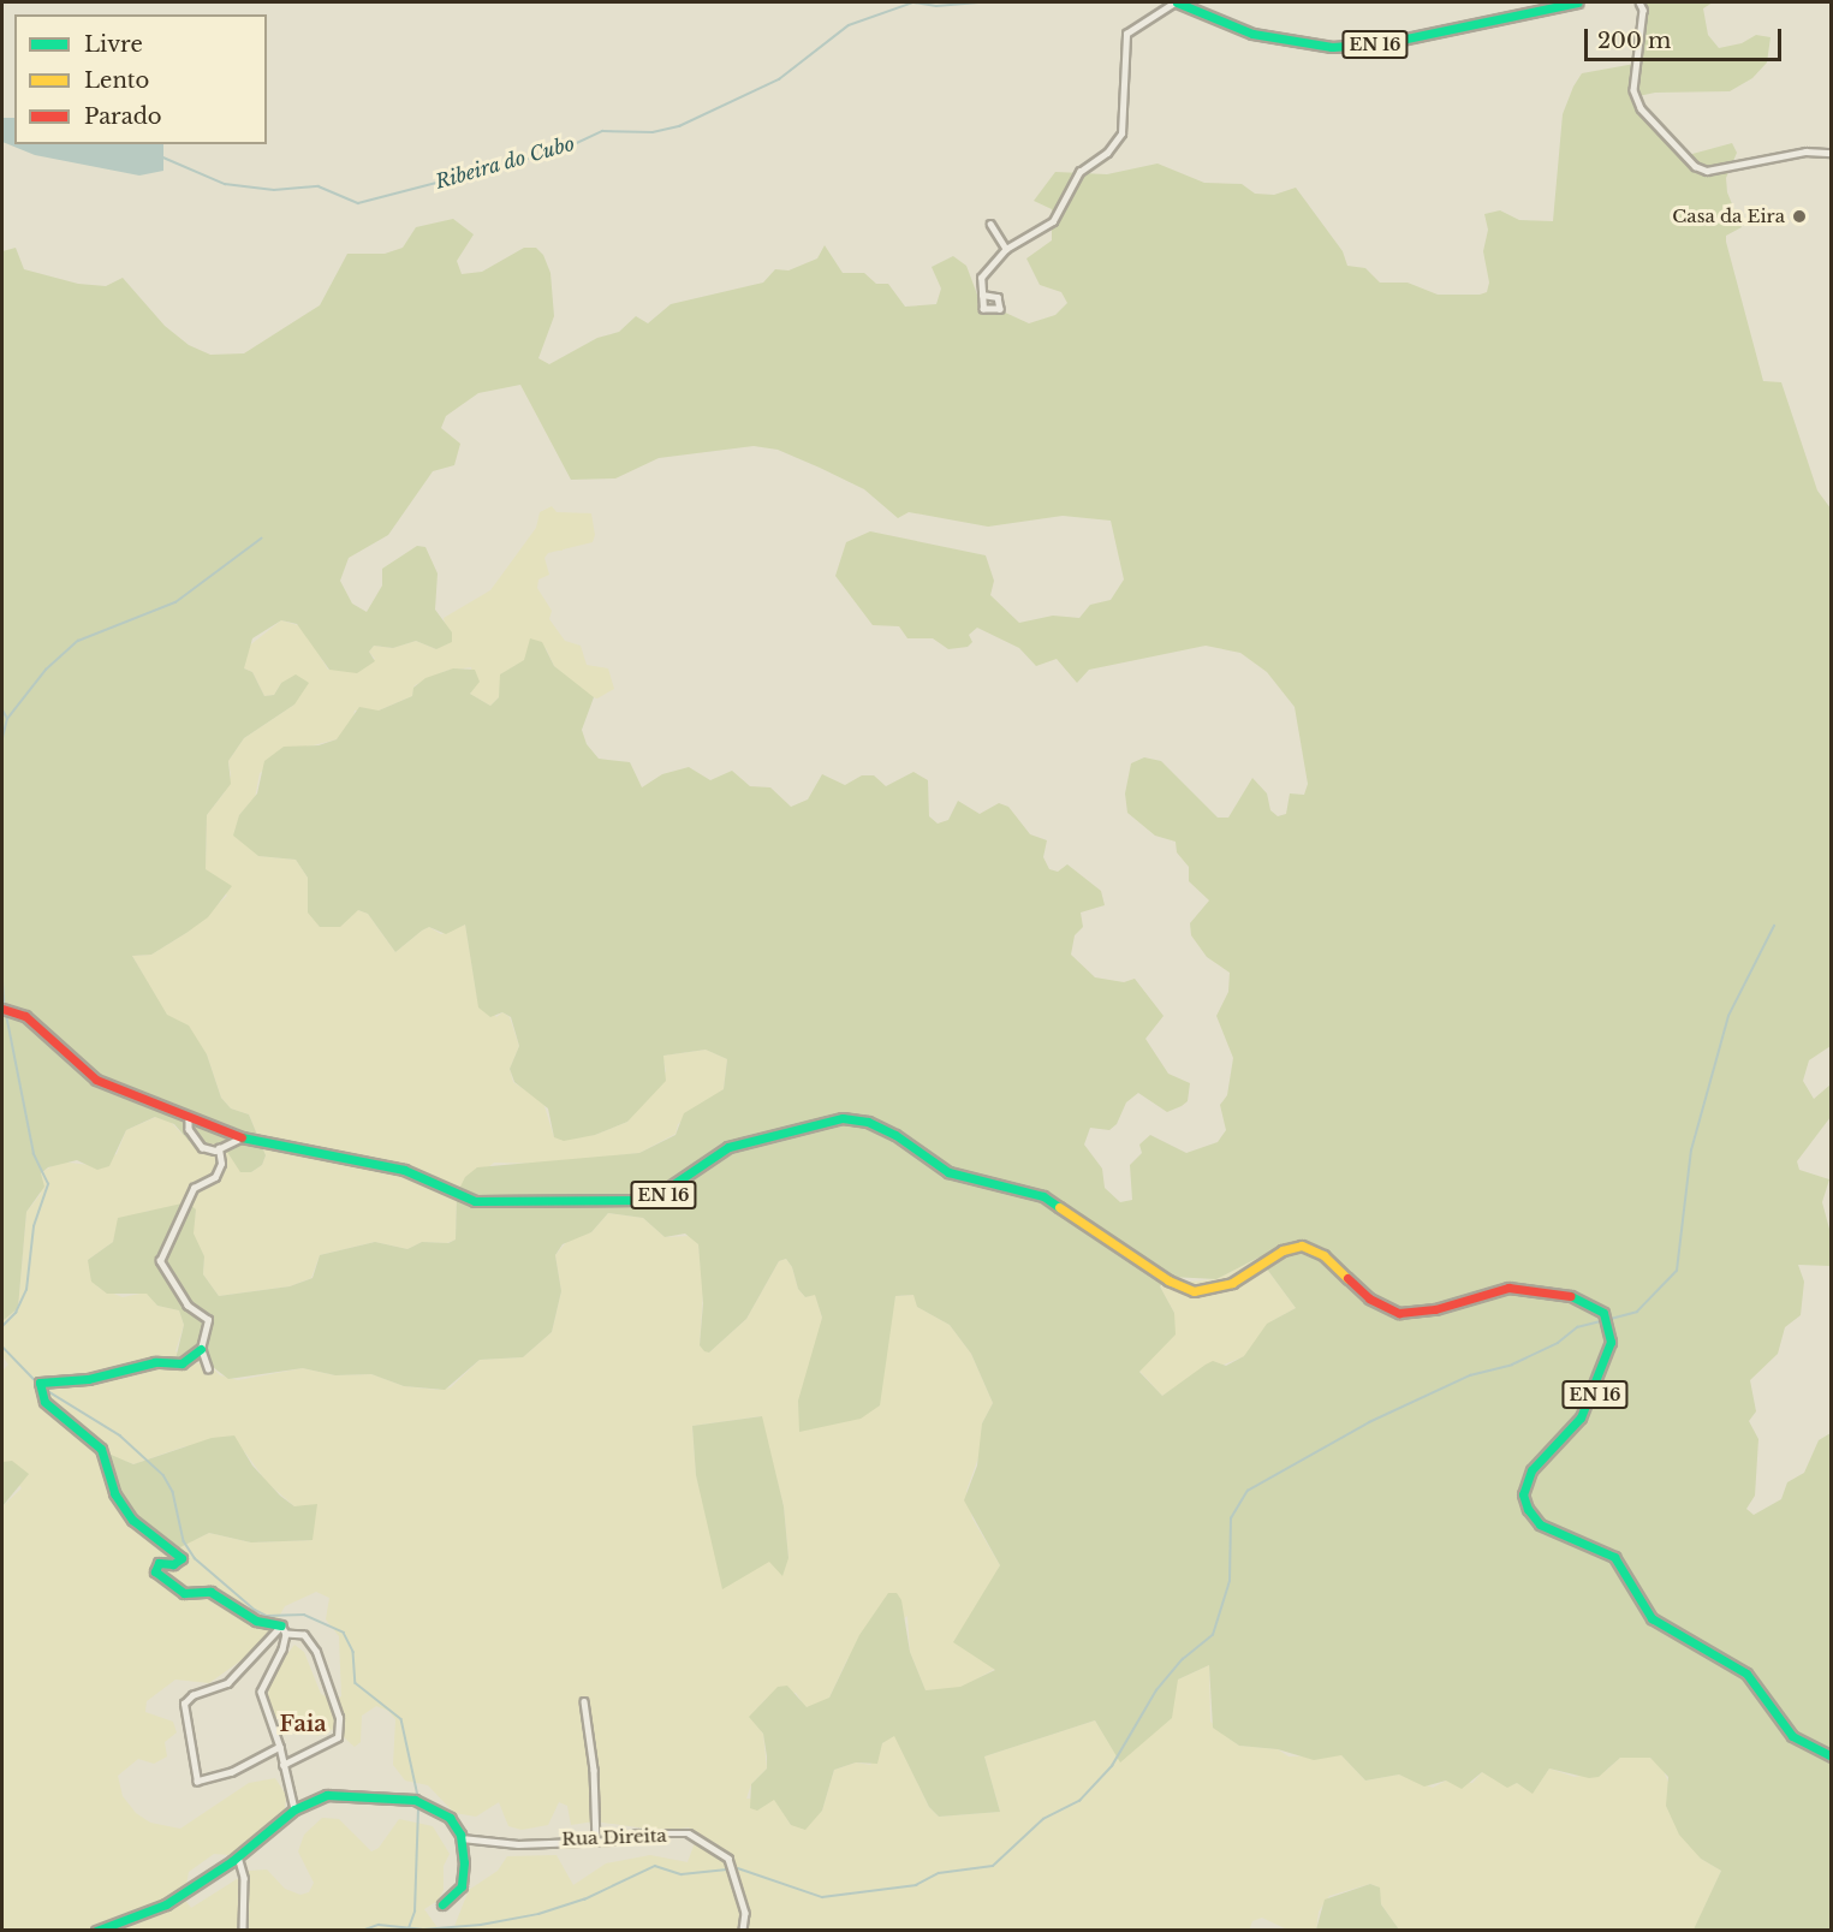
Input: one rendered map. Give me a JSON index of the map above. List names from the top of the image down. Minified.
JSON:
{"streets":{"main road":["EN 16"],"street":["Rua Direita"]},"districts":["Faia"],"water":["Ribeira do Cubo"],"places":["Casa da Eira"],"legend":["Livre","Lento","Parado"],"scale_bar":"200 m"}
